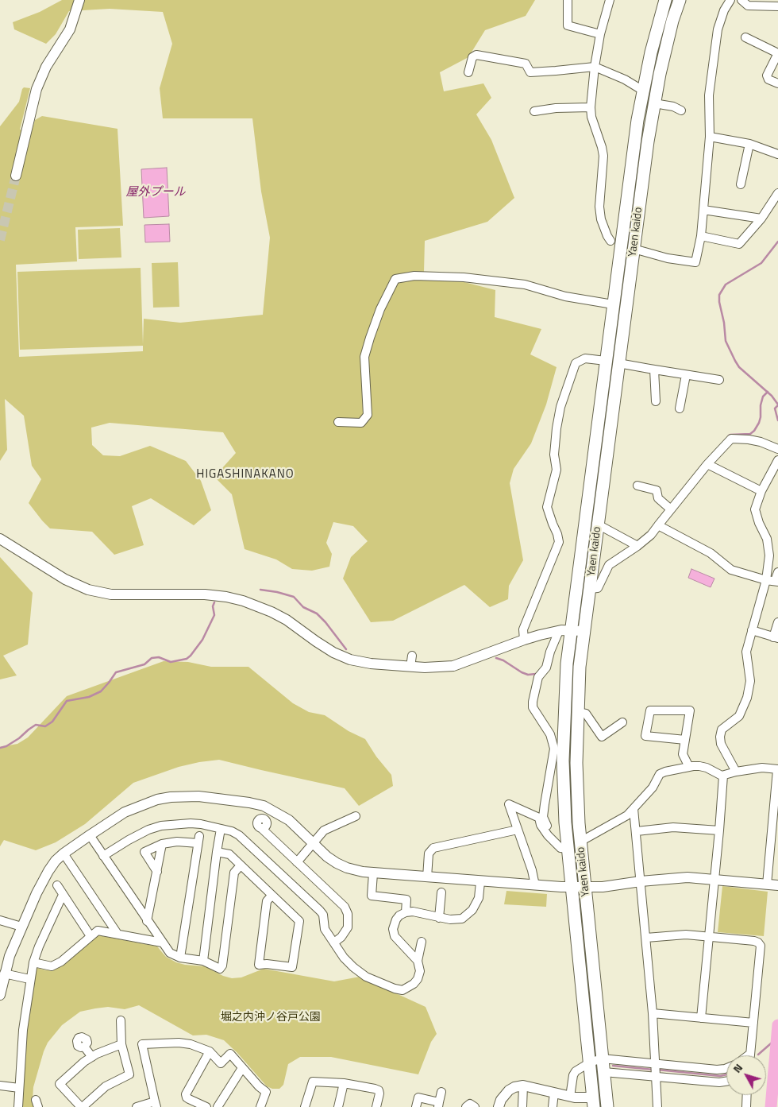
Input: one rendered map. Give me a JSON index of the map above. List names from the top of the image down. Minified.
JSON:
{"streets":{"main road":["Yaen kaido"]},"districts":["HIGASHINAKANO"],"water":["屋外プール"],"parks":["堀之内沖ノ谷戸公園"],"north":"top left"}
